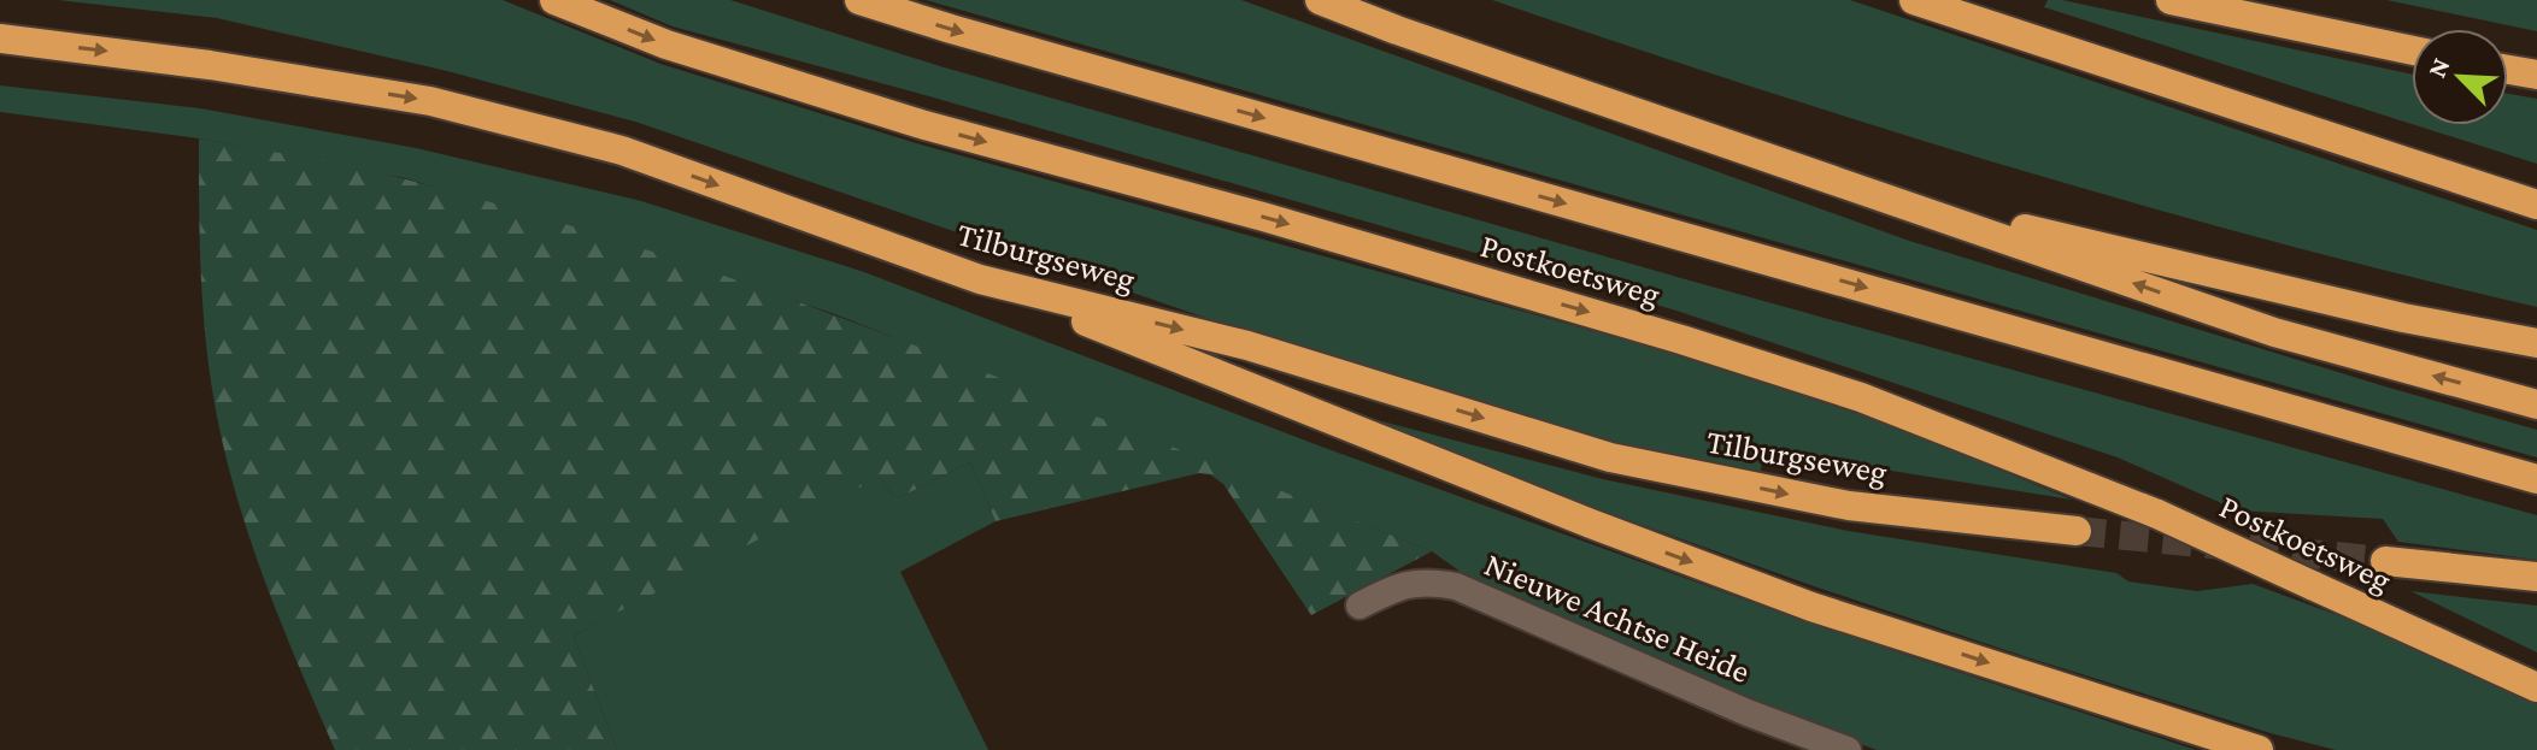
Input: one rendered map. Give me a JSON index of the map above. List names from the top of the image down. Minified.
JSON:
{"streets":{"highway":["Tilburgseweg","Postkoetsweg"],"street":["Nieuwe Achtse Heide"]},"north":"top left"}
